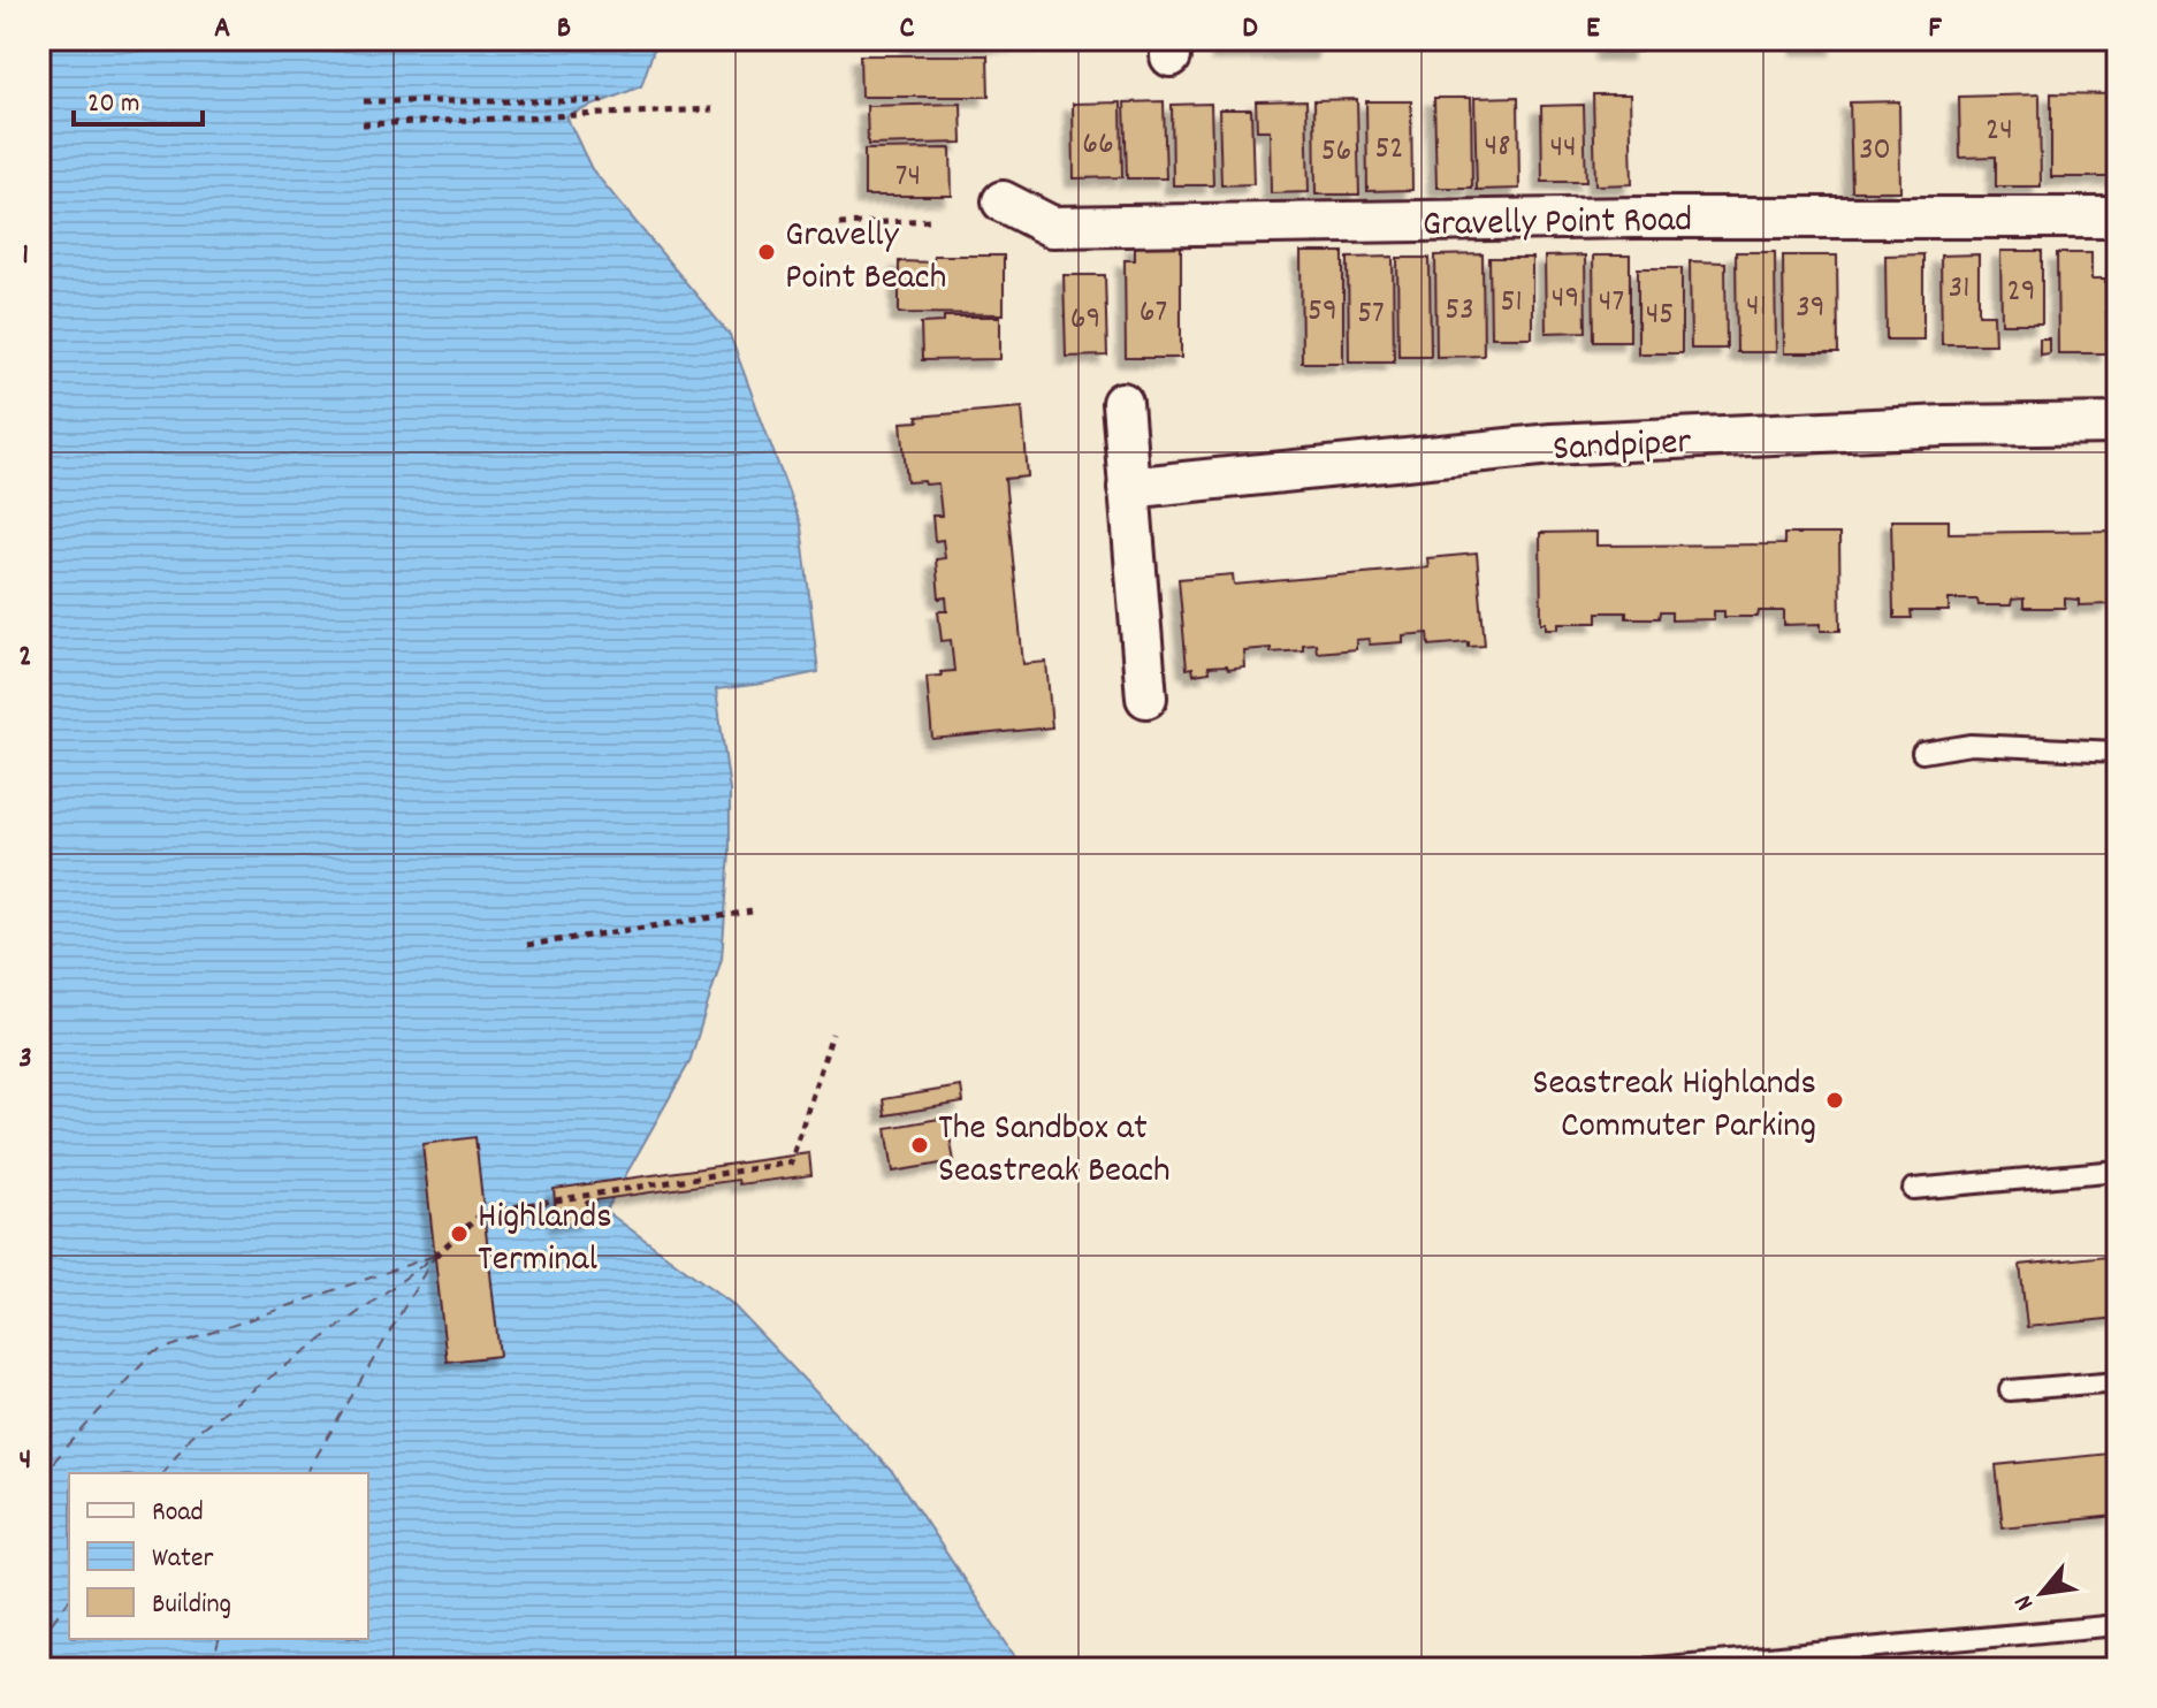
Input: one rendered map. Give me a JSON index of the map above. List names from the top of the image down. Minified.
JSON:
{"streets":{"street":["Gravelly Point Road","Sandpiper"]},"places":["Gravelly Point Beach","Seastreak Highlands Commuter Parking","The Sandbox at Seastreak Beach","Highlands Terminal"],"house_numbers":["24","66","48","44","52","30","56","74","31","29","49","51","47","41","39","53","59","67","57","45","69"],"legend":["Road","Water","Building"],"scale_bar":"20 m","north":"bottom left","grid":{"columns":["A","B","C","D","E","F"],"rows":["1","2","3","4"]}}
